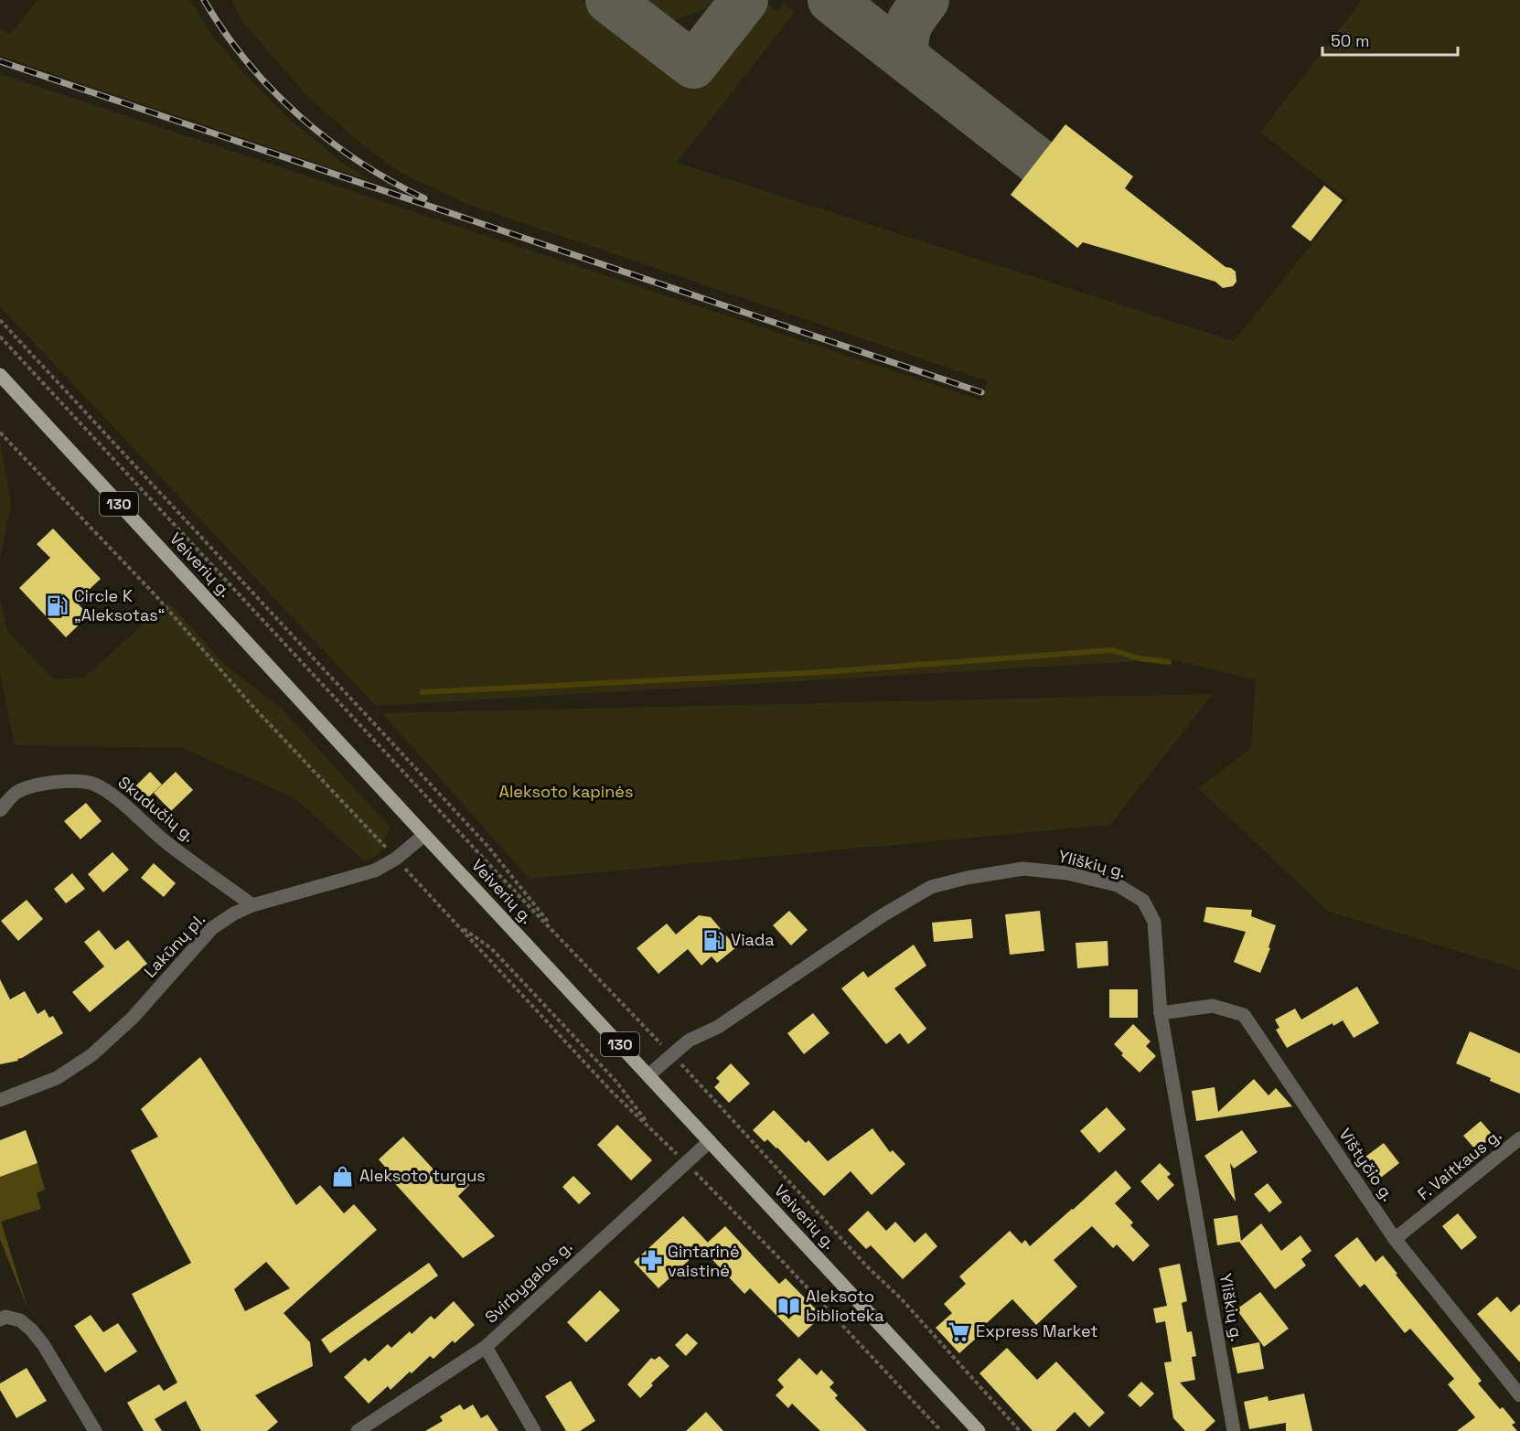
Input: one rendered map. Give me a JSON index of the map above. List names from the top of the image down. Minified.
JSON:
{"streets":{"main road":["130","Veiverių g."],"street":["Skudučių g.","Yliškių g.","Lakūnų pl.","Vištyčio g.","F. Vaitkaus g.","Svirbygalos g."]},"crossings":[["Veiverių g.","Yliškių g."],["Veiverių g.","Lakūnų pl."],["Veiverių g.","Svirbygalos g."],["Skudučių g.","Lakūnų pl."],["Yliškių g.","Vištyčio g."],["Vištyčio g.","F. Vaitkaus g."]],"parks":["Aleksoto kapinės"],"places":{"fuel station":["Circle K „Aleksotas“","Viada"],"shop":["Aleksoto turgus"],"pharmacy":["Gintarinė vaistinė"],"library":["Aleksoto biblioteka"],"supermarket":["Express Market"]},"scale_bar":"50 m"}
